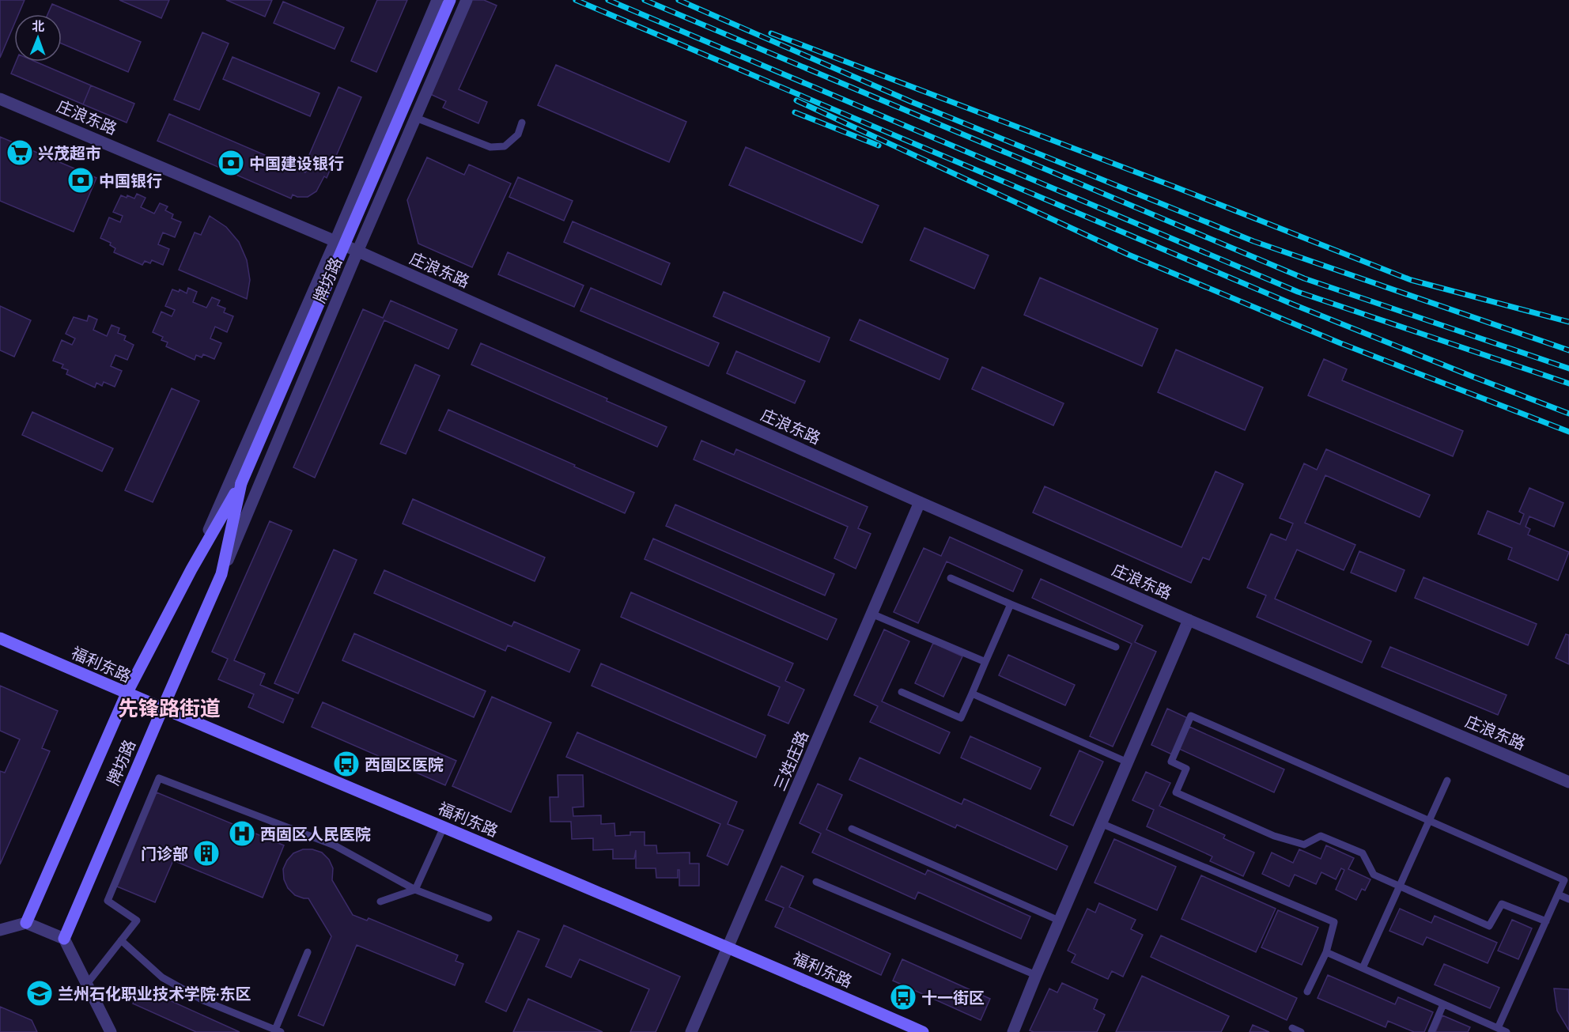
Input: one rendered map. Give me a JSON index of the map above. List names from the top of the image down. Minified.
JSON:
{"streets":{"main road":["牌坊路","福利东路"],"street":["庄浪东路","三姓庄路"]},"crossings":[["庄浪东路","牌坊路"],["庄浪东路","三姓庄路"],["牌坊路","福利东路"],["福利东路","三姓庄路"]],"districts":["先锋路街道"],"places":{"supermarket":["兴茂超市"],"bank":["中国建设银行","中国银行"],"bus stop":["西固区医院","十一街区"],"hospital":["西固区人民医院"],"building":["门诊部"],"school or university":["兰州石化职业技术学院·东区"]},"north":"top"}
